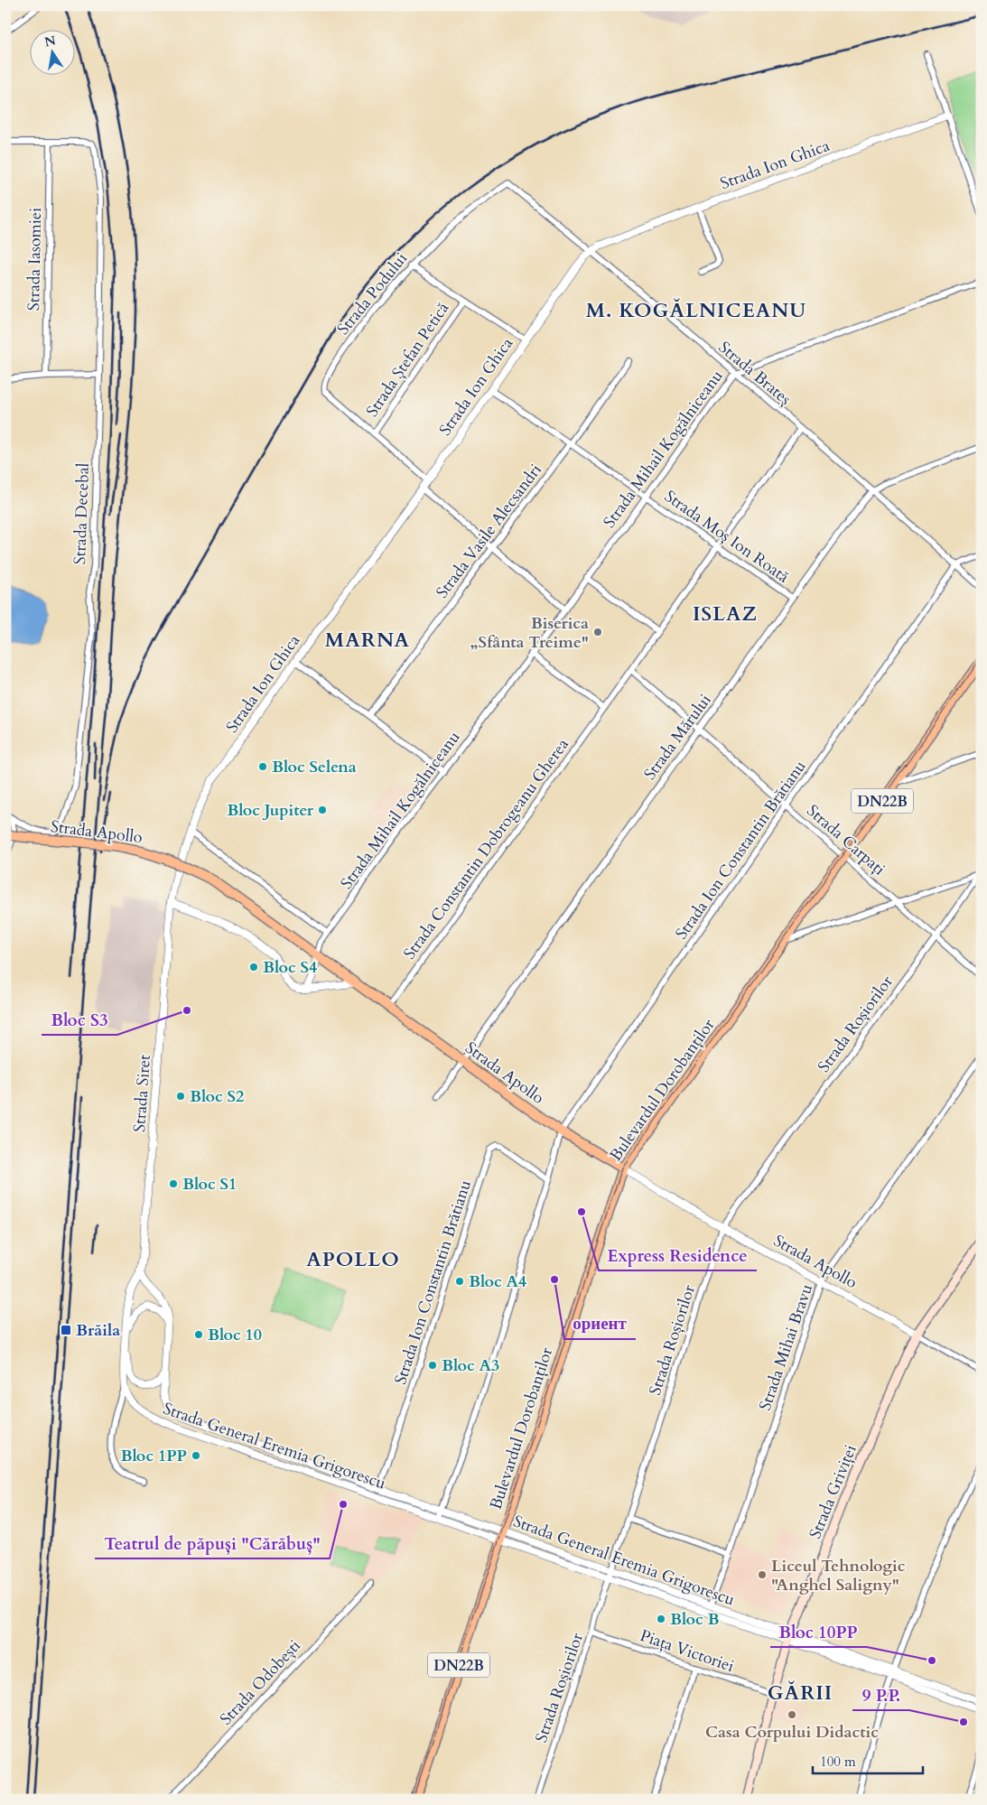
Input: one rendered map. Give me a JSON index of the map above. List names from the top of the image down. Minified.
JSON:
{"streets":{"main road":["DN22B","Strada Apollo","Bulevardul Dorobanților","Strada Griviței"],"street":["Strada Ion Ghica","Strada Iasomiei","Strada Podului","Strada Ștefan Petică","Strada Brateș","Strada Mihail Kogălniceanu","Strada Decebal","Strada Vasile Alecsandri","Strada Moș Ion Roată","Strada Mărului","Strada Carpați","Strada Constantin Dobrogeanu Gherea","Strada Ion Constantin Brătianu","Strada Roșiorilor","Strada Siret","Strada Mihai Bravu","Strada General Eremia Grigorescu","Piața Victoriei","Strada Odobești"]},"crossings":[["Strada Ion Ghica","Strada Brateș"],["Strada Ion Ghica","Strada Moș Ion Roată"],["Strada Ion Ghica","Strada Siret"],["Strada Iasomiei","Strada Decebal"],["Strada Podului","Strada Ștefan Petică"],["Strada Podului","Strada Brateș"],["Strada Brateș","Strada Mihail Kogălniceanu"],["Strada Brateș","Strada Mărului"],["Strada Brateș","Strada Ion Constantin Brătianu"],["Strada Mihail Kogălniceanu","Strada Moș Ion Roată"],["Strada Mihail Kogălniceanu","Strada Apollo"],["Strada Vasile Alecsandri","Strada Moș Ion Roată"],["Strada Moș Ion Roată","Strada Mărului"],["Strada Mărului","Strada Apollo"],["Strada Mărului","Strada Carpați"],["Strada Apollo","Strada Constantin Dobrogeanu Gherea"],["Strada Apollo","Strada Ion Constantin Brătianu"],["Strada Apollo","Strada Roșiorilor"],["Strada Apollo","Bulevardul Dorobanților"],["Strada Apollo","Strada Mihai Bravu"],["Strada Apollo","Strada Griviței"],["Strada Carpați","Strada Constantin Dobrogeanu Gherea"],["Strada Carpați","Strada Ion Constantin Brătianu"],["Strada Carpați","Strada Roșiorilor"],["Strada Carpați","Bulevardul Dorobanților"],["Strada Ion Constantin Brătianu","Strada General Eremia Grigorescu"],["Strada Roșiorilor","Strada General Eremia Grigorescu"],["Strada Roșiorilor","Piața Victoriei"],["Bulevardul Dorobanților","Strada General Eremia Grigorescu"],["Strada Siret","Strada General Eremia Grigorescu"],["Strada Mihai Bravu","Strada General Eremia Grigorescu"],["Strada General Eremia Grigorescu","Strada Griviței"],["Strada Griviței","Piața Victoriei"]],"districts":["M. KOGĂLNICEANU","ISLAZ","MARNA","APOLLO","GĂRII"],"places":{"other":["Biserica „Sfânta Treime\"","Bloc Selena","Bloc Jupiter","Bloc S4","Bloc S3","Bloc S2","Bloc S1","Express Residence","ориент","Bloc A4","Bloc 10","Bloc A3","Bloc 1PP","Teatrul de păpuși \"Cărăbuș\"","Liceul Tehnologic \"Anghel Saligny\"","Bloc B","Bloc 10PP","Casa Corpului Didactic","9 P.P."],"transit":["Brăila"]},"scale_bar":"100 m","north":"top"}
